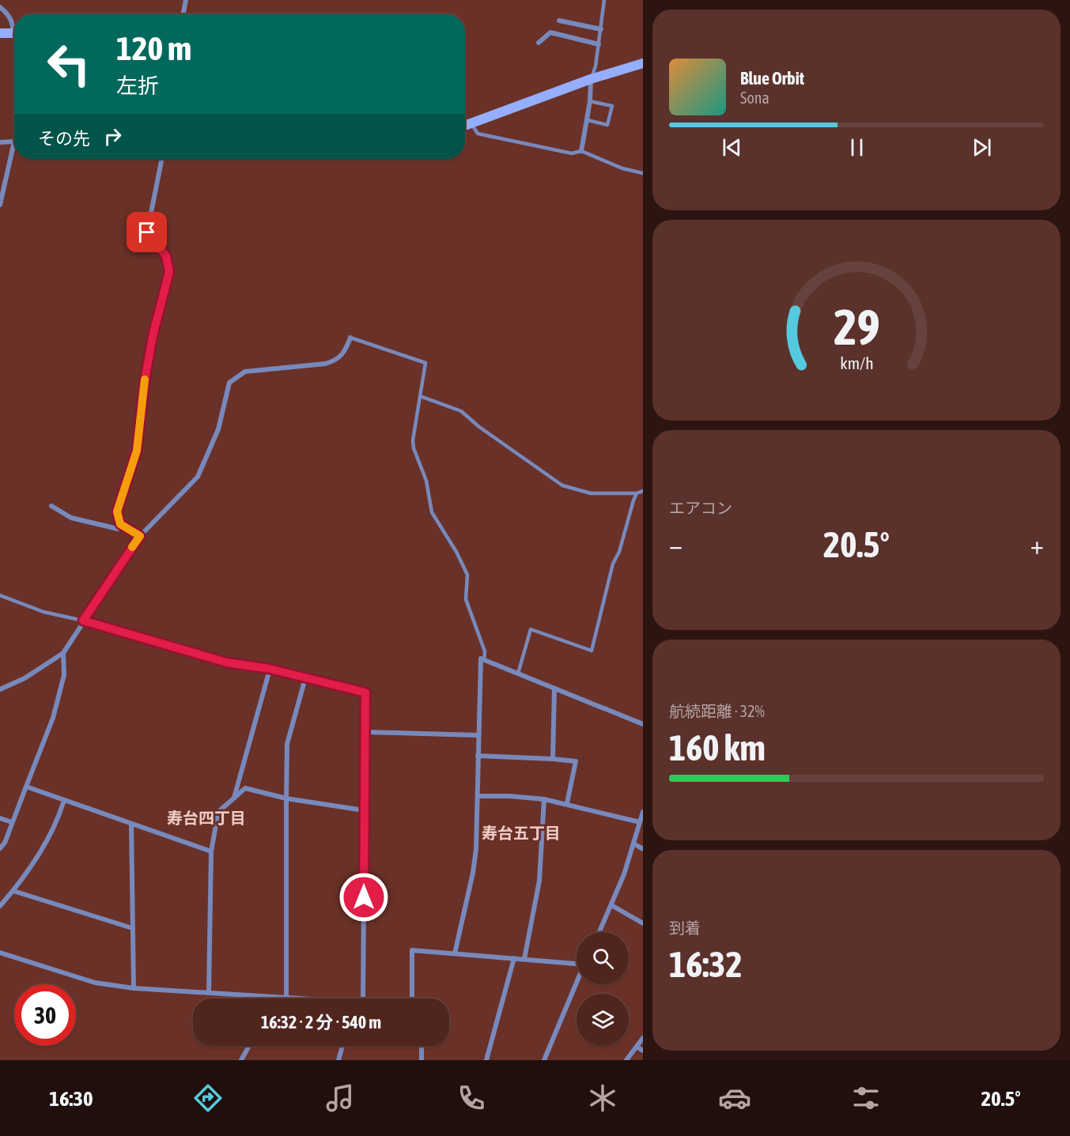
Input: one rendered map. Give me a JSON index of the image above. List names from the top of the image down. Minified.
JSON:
{"districts":["寿台四丁目","寿台五丁目"],"page":{"turn":["120 m","左折"],"song":["Blue Orbit","Sona"],"then":"その先","tile":["エアコン",["航続距離 · 32%","160 km"],["到着","16:32"]],"heat":["−","20.5°","+"],"limit":"30","trip":"16:32 · 2 分 · 540 m","tabs":["16:30","20.5°"],"gauge":["29","km/h"]}}
